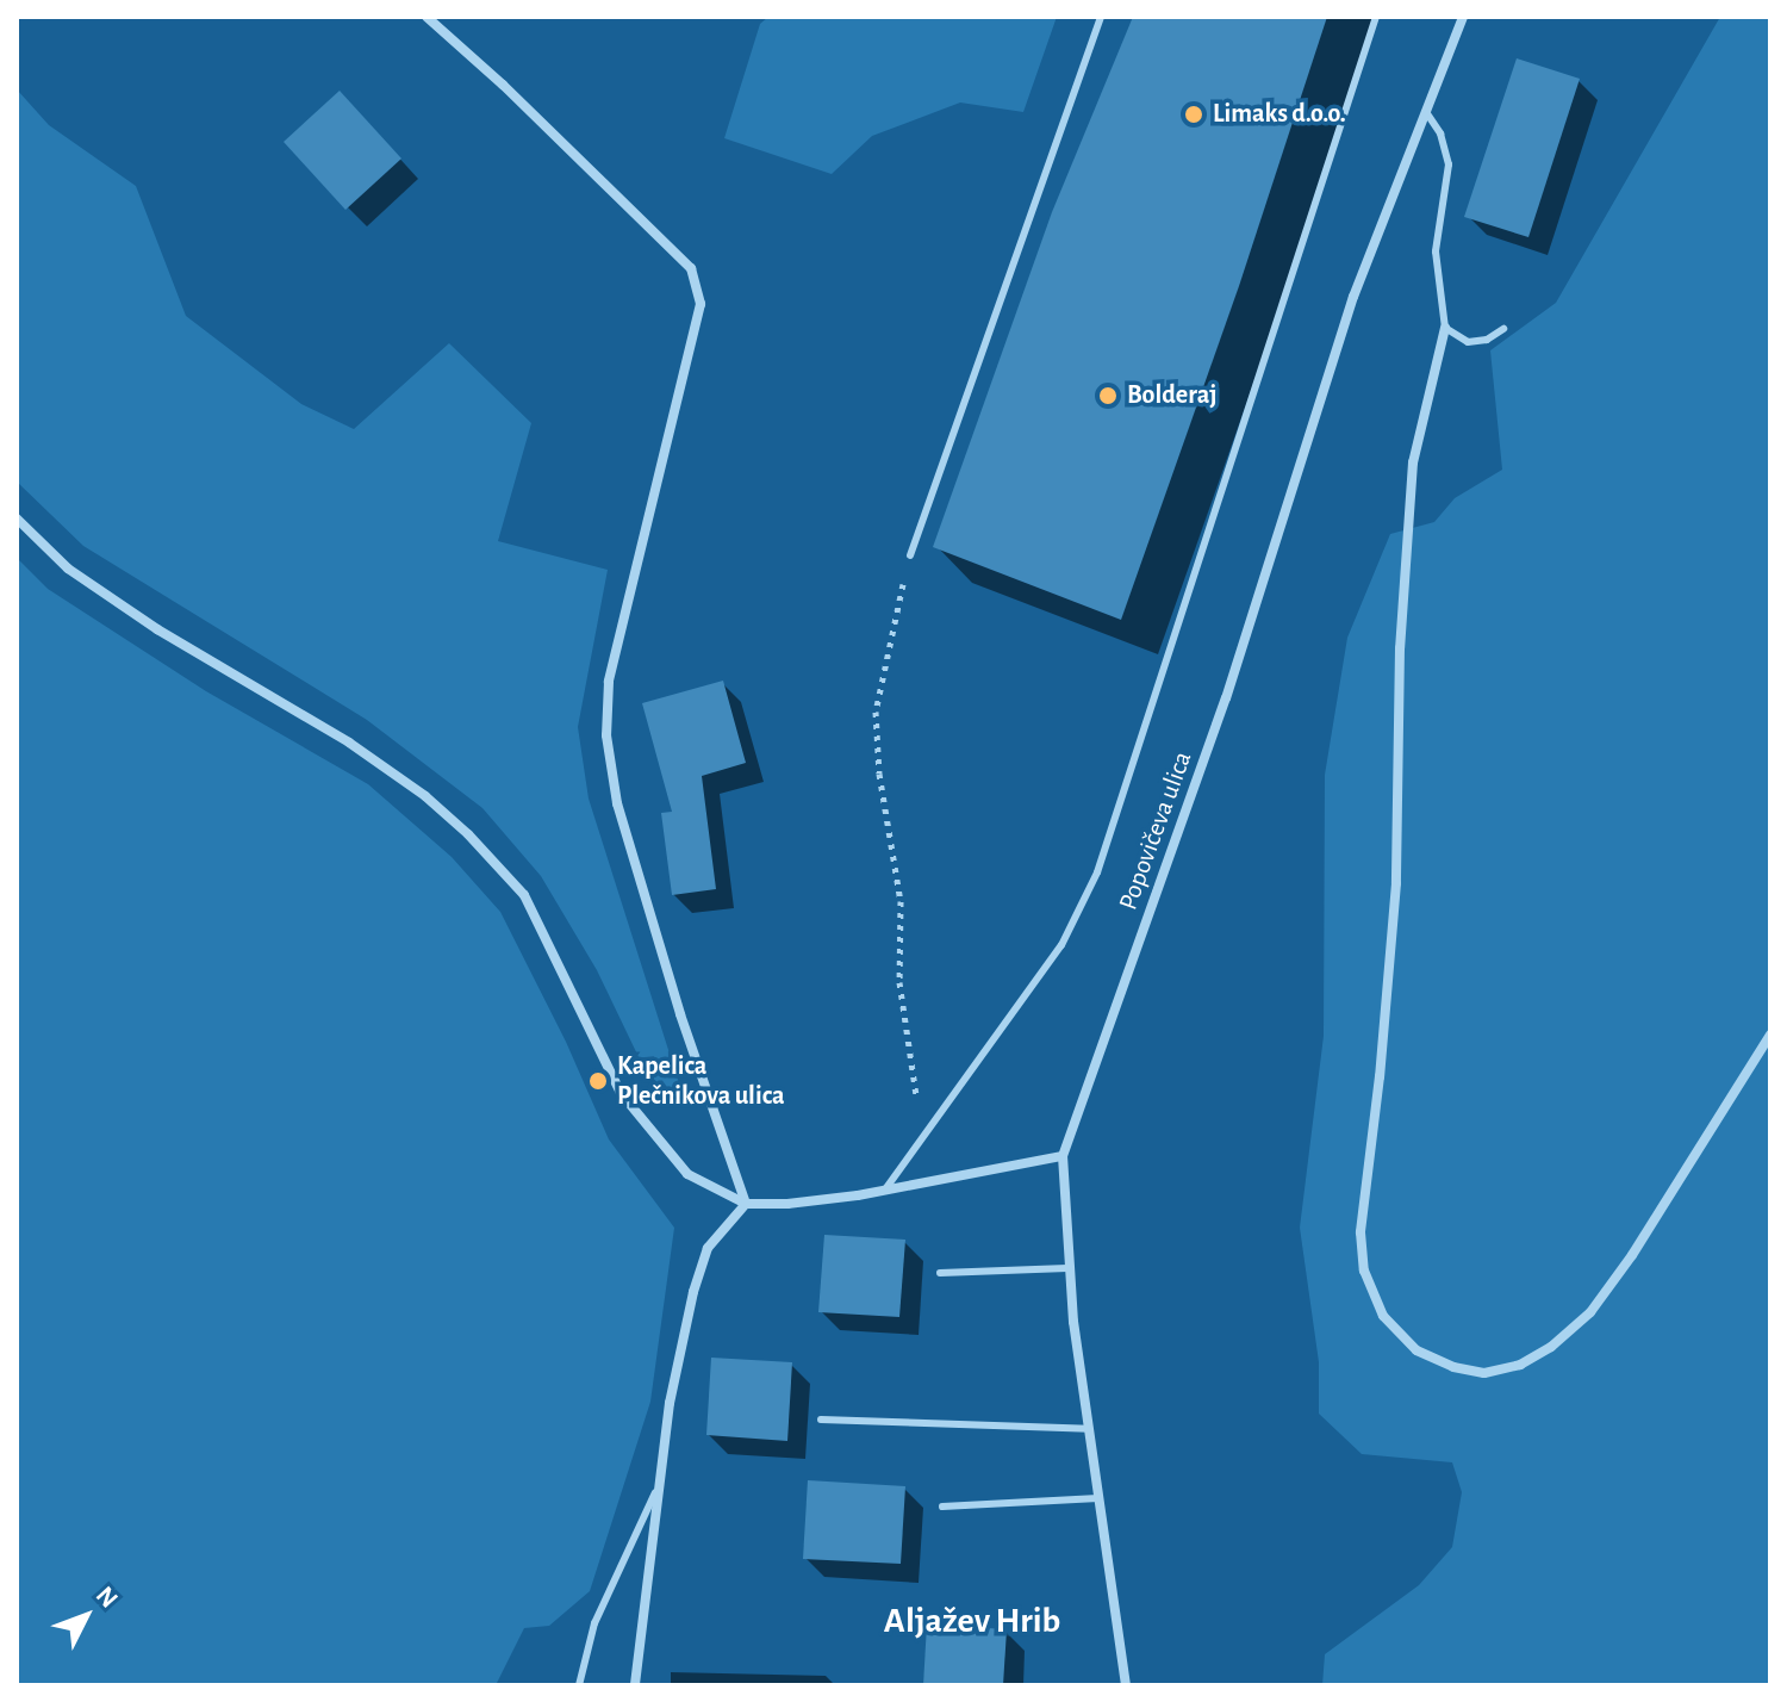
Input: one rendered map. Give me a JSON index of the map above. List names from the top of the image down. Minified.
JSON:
{"streets":{"street":["Popovičeva ulica"]},"districts":["Aljažev Hrib"],"places":["Limaks d.o.o.","Bolderaj","Kapelica Plečnikova ulica"],"north":"top right"}
